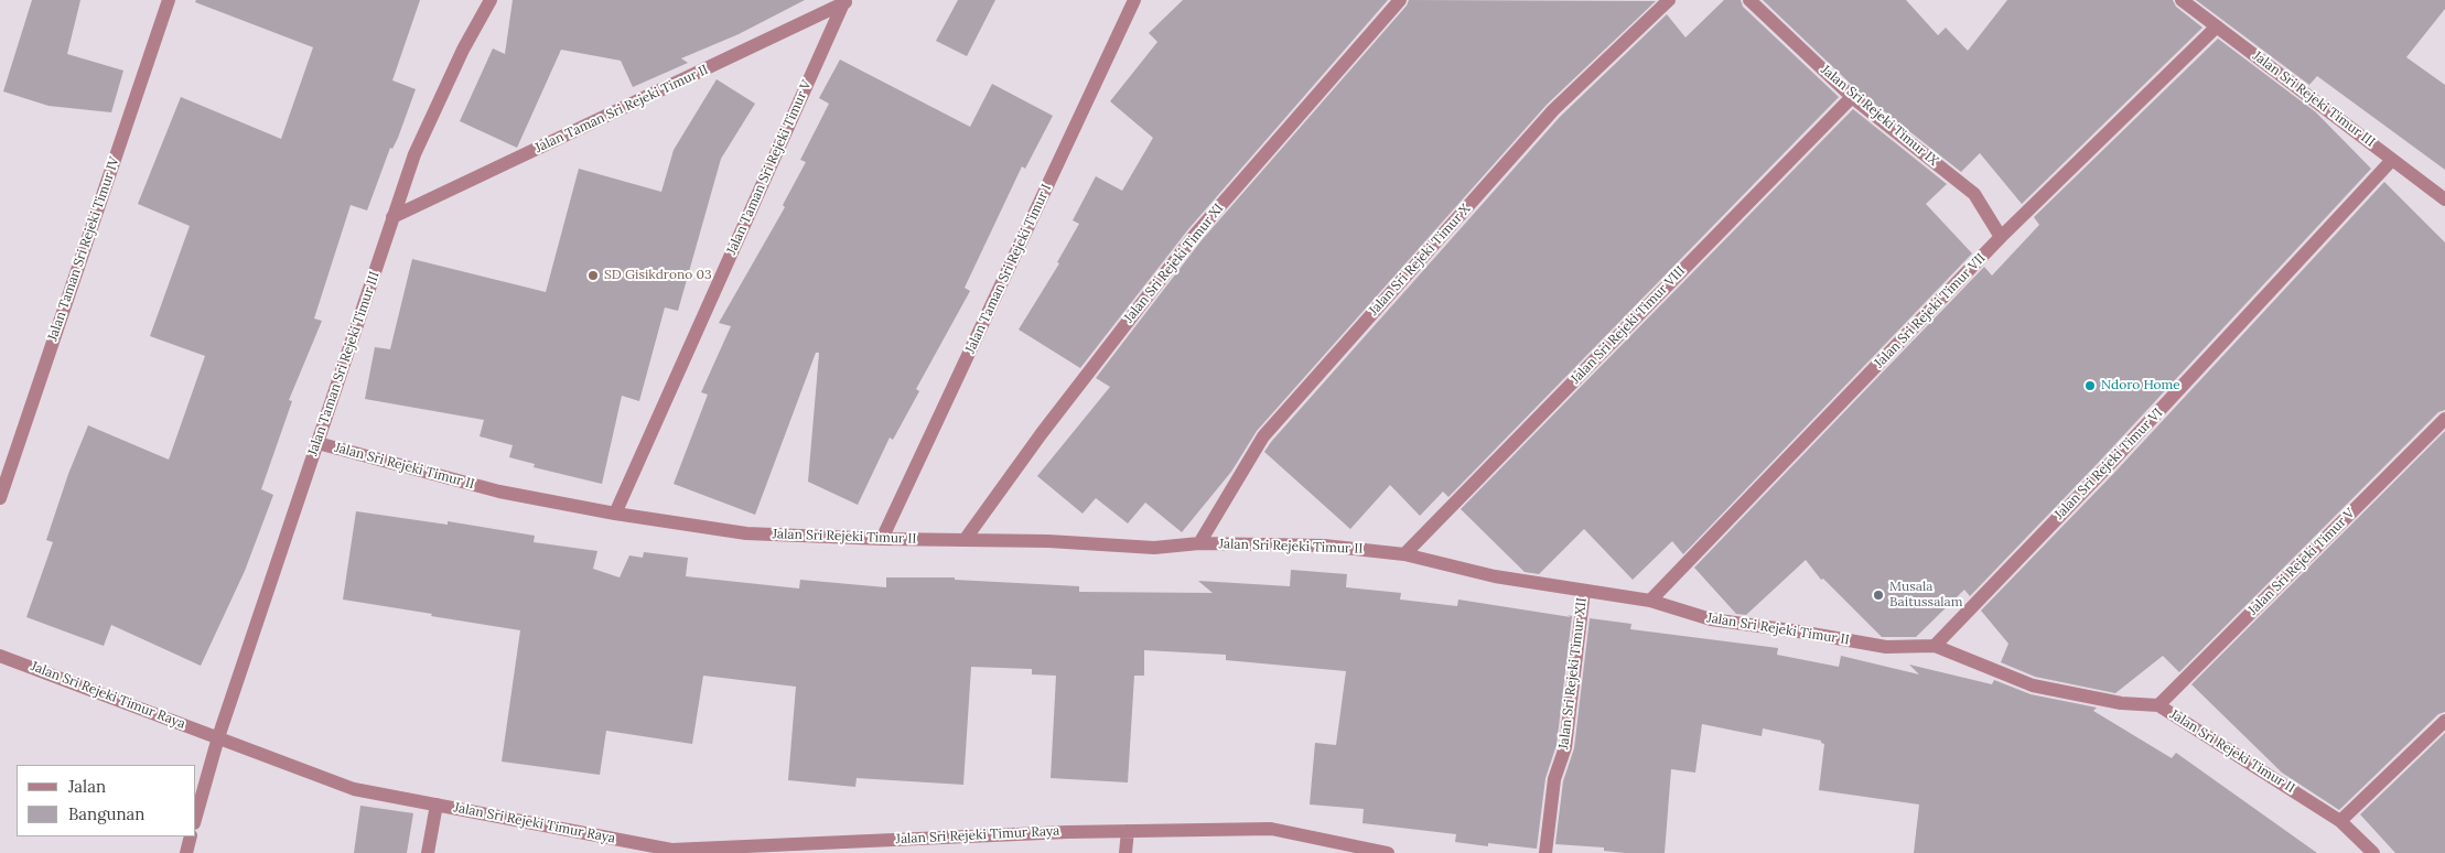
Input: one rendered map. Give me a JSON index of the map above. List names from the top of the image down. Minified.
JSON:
{"streets":{"street":["Jalan Sri Rejeki Timur III","Jalan Taman Sri Rejeki Timur II","Jalan Sri Rejeki Timur IX","Jalan Taman Sri Rejeki Timur V","Jalan Taman Sri Rejeki Timur IV","Jalan Sri Rejeki Timur X","Jalan Sri Rejeki Timur XI","Jalan Taman Sri Rejeki Timur I","Jalan Sri Rejeki Timur VII","Jalan Sri Rejeki Timur VIII","Jalan Taman Sri Rejeki Timur III","Jalan Sri Rejeki Timur VI","Jalan Sri Rejeki Timur II","Jalan Sri Rejeki Timur V","Jalan Sri Rejeki Timur XII","Jalan Sri Rejeki Timur Raya"]},"crossings":[["Jalan Sri Rejeki Timur III","Jalan Sri Rejeki Timur VII"],["Jalan Sri Rejeki Timur III","Jalan Sri Rejeki Timur VI"],["Jalan Taman Sri Rejeki Timur II","Jalan Taman Sri Rejeki Timur V"],["Jalan Taman Sri Rejeki Timur II","Jalan Taman Sri Rejeki Timur III"],["Jalan Sri Rejeki Timur IX","Jalan Sri Rejeki Timur VII"],["Jalan Sri Rejeki Timur IX","Jalan Sri Rejeki Timur VIII"],["Jalan Taman Sri Rejeki Timur V","Jalan Sri Rejeki Timur II"],["Jalan Sri Rejeki Timur X","Jalan Sri Rejeki Timur II"],["Jalan Sri Rejeki Timur XI","Jalan Sri Rejeki Timur II"],["Jalan Taman Sri Rejeki Timur I","Jalan Sri Rejeki Timur II"],["Jalan Sri Rejeki Timur VII","Jalan Sri Rejeki Timur II"],["Jalan Sri Rejeki Timur VIII","Jalan Sri Rejeki Timur II"],["Jalan Taman Sri Rejeki Timur III","Jalan Sri Rejeki Timur II"],["Jalan Taman Sri Rejeki Timur III","Jalan Sri Rejeki Timur Raya"],["Jalan Sri Rejeki Timur VI","Jalan Sri Rejeki Timur II"],["Jalan Sri Rejeki Timur II","Jalan Sri Rejeki Timur V"],["Jalan Sri Rejeki Timur II","Jalan Sri Rejeki Timur XII"]],"places":["SD Gisikdrono 03","Ndoro Home","Musala Baitussalam"],"legend":["Jalan","Bangunan"]}
